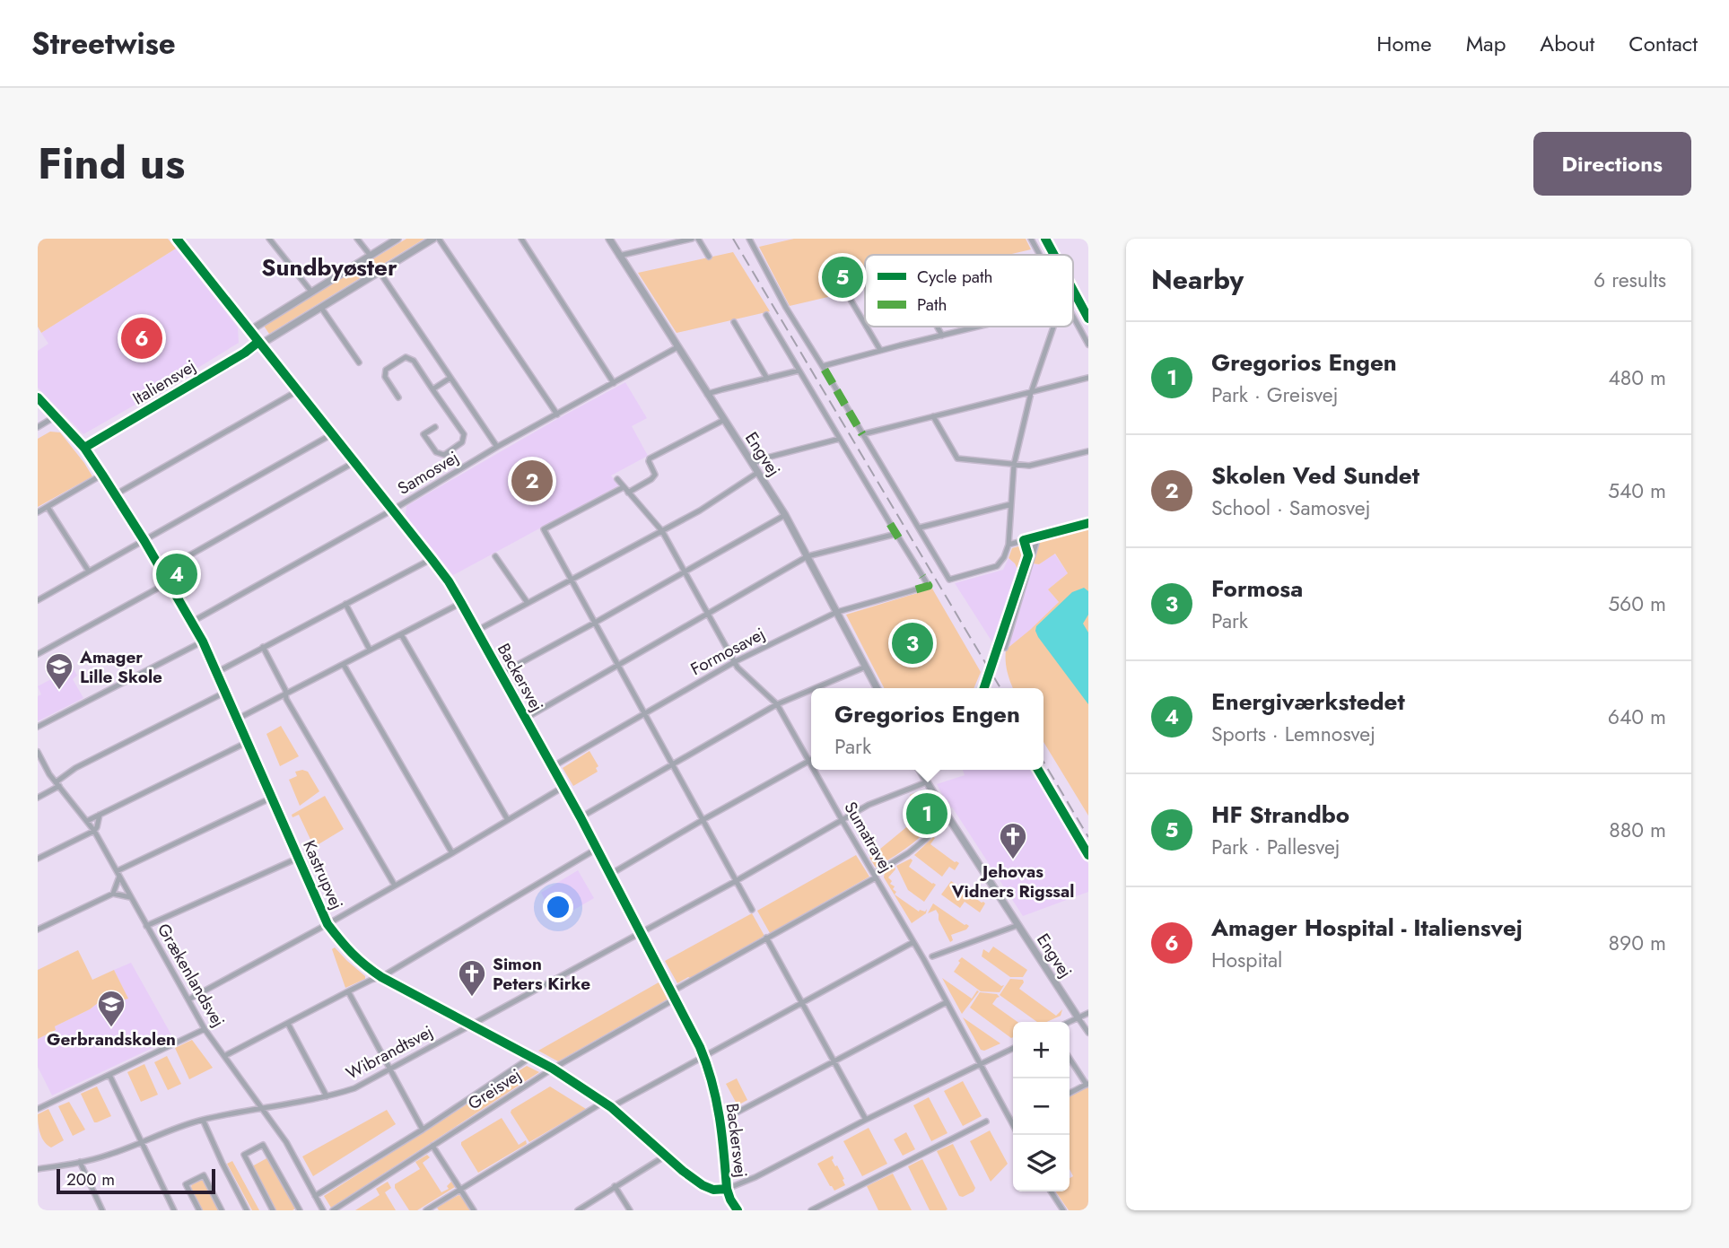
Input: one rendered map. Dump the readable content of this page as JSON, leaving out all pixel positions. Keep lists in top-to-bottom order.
{
  "streets": {
    "street": [
      "Italiensvej",
      "Engvej",
      "Samosvej",
      "Formosavej",
      "Backersvej",
      "Sumatravej",
      "Kastrupvej",
      "Grækenlandsvej",
      "Wibrandtsvej",
      "Greisvej"
    ]
  },
  "crossings": [
    ["Italiensvej", "Backersvej"],
    ["Italiensvej", "Kastrupvej"],
    ["Engvej", "Samosvej"],
    ["Engvej", "Formosavej"],
    ["Engvej", "Wibrandtsvej"],
    ["Engvej", "Greisvej"],
    ["Samosvej", "Backersvej"],
    ["Samosvej", "Kastrupvej"],
    ["Formosavej", "Backersvej"],
    ["Formosavej", "Sumatravej"],
    ["Backersvej", "Kastrupvej"],
    ["Backersvej", "Wibrandtsvej"],
    ["Backersvej", "Greisvej"],
    ["Sumatravej", "Wibrandtsvej"],
    ["Sumatravej", "Greisvej"],
    ["Kastrupvej", "Wibrandtsvej"],
    ["Kastrupvej", "Greisvej"],
    ["Grækenlandsvej", "Wibrandtsvej"],
    ["Grækenlandsvej", "Greisvej"]
  ],
  "districts": ["Sundbyøster"],
  "places": {
    "school or university": ["Amager Lille Skole", "Gerbrandskolen"],
    "church": ["Jehovas Vidners Rigssal", "Simon Peters Kirke"]
  },
  "legend": ["Cycle path", "Path"],
  "scale_bar": "200 m",
  "page": {
    "header": "Streetwise",
    "nav": [
      "Home",
      "Map",
      "About",
      "Contact"
    ],
    "title": "Find us",
    "buttons": "Directions",
    "heading": ["Nearby", "6 results"],
    "pins": [
      "5",
      "6",
      "2",
      "4",
      "3",
      "1"
    ],
    "list": [
      {
        "mark": "1",
        "name": "Gregorios Engen",
        "note": "Park · Greisvej",
        "value": "480 m"
      },
      {
        "mark": "2",
        "name": "Skolen Ved Sundet",
        "note": "School · Samosvej",
        "value": "540 m"
      },
      {
        "mark": "3",
        "name": "Formosa",
        "note": "Park",
        "value": "560 m"
      },
      {
        "mark": "4",
        "name": "Energiværkstedet",
        "note": "Sports · Lemnosvej",
        "value": "640 m"
      },
      {
        "mark": "5",
        "name": "HF Strandbo",
        "note": "Park · Pallesvej",
        "value": "880 m"
      },
      {
        "mark": "6",
        "name": "Amager Hospital - Italiensvej",
        "note": "Hospital",
        "value": "890 m"
      }
    ],
    "popup": ["Gregorios Engen", "Park"],
    "map_buttons": ["+", "−"],
    "scale": "200 m"
  }
}
